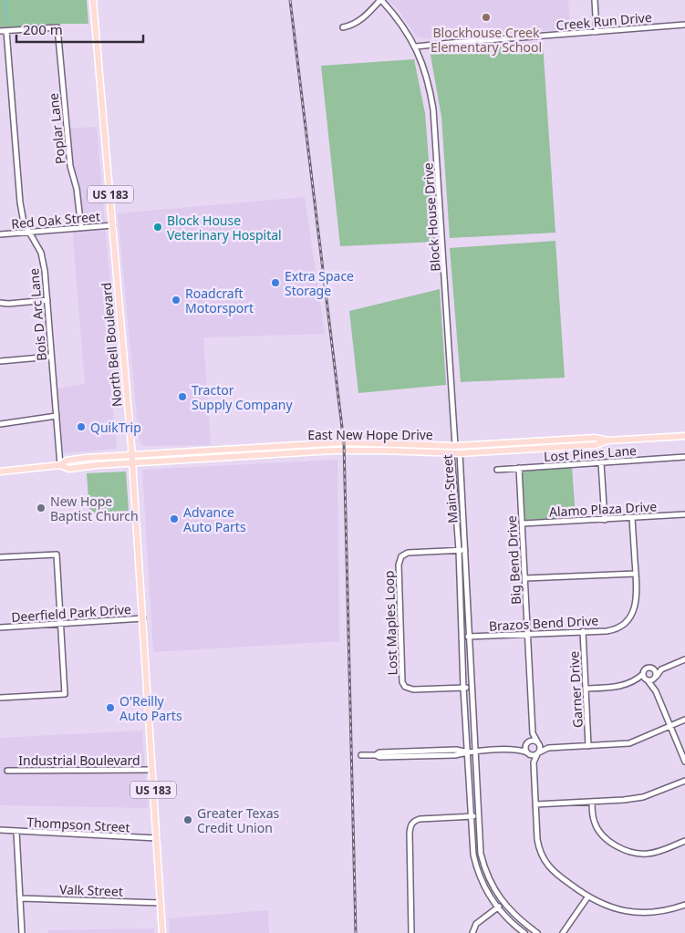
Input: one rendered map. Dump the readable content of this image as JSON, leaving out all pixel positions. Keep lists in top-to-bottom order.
{
  "streets": {
    "main road": ["US 183", "North Bell Boulevard", "East New Hope Drive"],
    "street": [
      "Creek Run Drive",
      "Poplar Lane",
      "Block House Drive",
      "Red Oak Street",
      "Bois D Arc Lane",
      "Lost Pines Lane",
      "Main Street",
      "Alamo Plaza Drive",
      "Big Bend Drive",
      "Deerfield Park Drive",
      "Lost Maples Loop",
      "Brazos Bend Drive",
      "Garner Drive",
      "Industrial Boulevard",
      "Thompson Street",
      "Valk Street"
    ]
  },
  "crossings": [
    ["Creek Run Drive", "Block House Drive"],
    ["Poplar Lane", "Red Oak Street"],
    ["Poplar Lane", "Bois D Arc Lane"],
    ["Block House Drive", "East New Hope Drive"],
    ["Block House Drive", "Main Street"],
    ["Red Oak Street", "Bois D Arc Lane"],
    ["Red Oak Street", "North Bell Boulevard"],
    ["Bois D Arc Lane", "East New Hope Drive"],
    ["North Bell Boulevard", "East New Hope Drive"],
    ["North Bell Boulevard", "Deerfield Park Drive"],
    ["North Bell Boulevard", "Industrial Boulevard"],
    ["North Bell Boulevard", "Thompson Street"],
    ["North Bell Boulevard", "Valk Street"],
    ["East New Hope Drive", "Main Street"],
    ["Lost Pines Lane", "Big Bend Drive"],
    ["Main Street", "Lost Maples Loop"],
    ["Main Street", "Brazos Bend Drive"],
    ["Alamo Plaza Drive", "Big Bend Drive"],
    ["Alamo Plaza Drive", "Brazos Bend Drive"],
    ["Big Bend Drive", "Brazos Bend Drive"],
    ["Brazos Bend Drive", "Garner Drive"]
  ],
  "places": [
    "Blockhouse Creek Elementary School",
    "Block House Veterinary Hospital",
    "Extra Space Storage",
    "Roadcraft Motorsport",
    "Tractor Supply Company",
    "QuikTrip",
    "New Hope Baptist Church",
    "Advance Auto Parts",
    "O'Reilly Auto Parts",
    "Greater Texas Credit Union"
  ],
  "scale_bar": "200 m"
}
